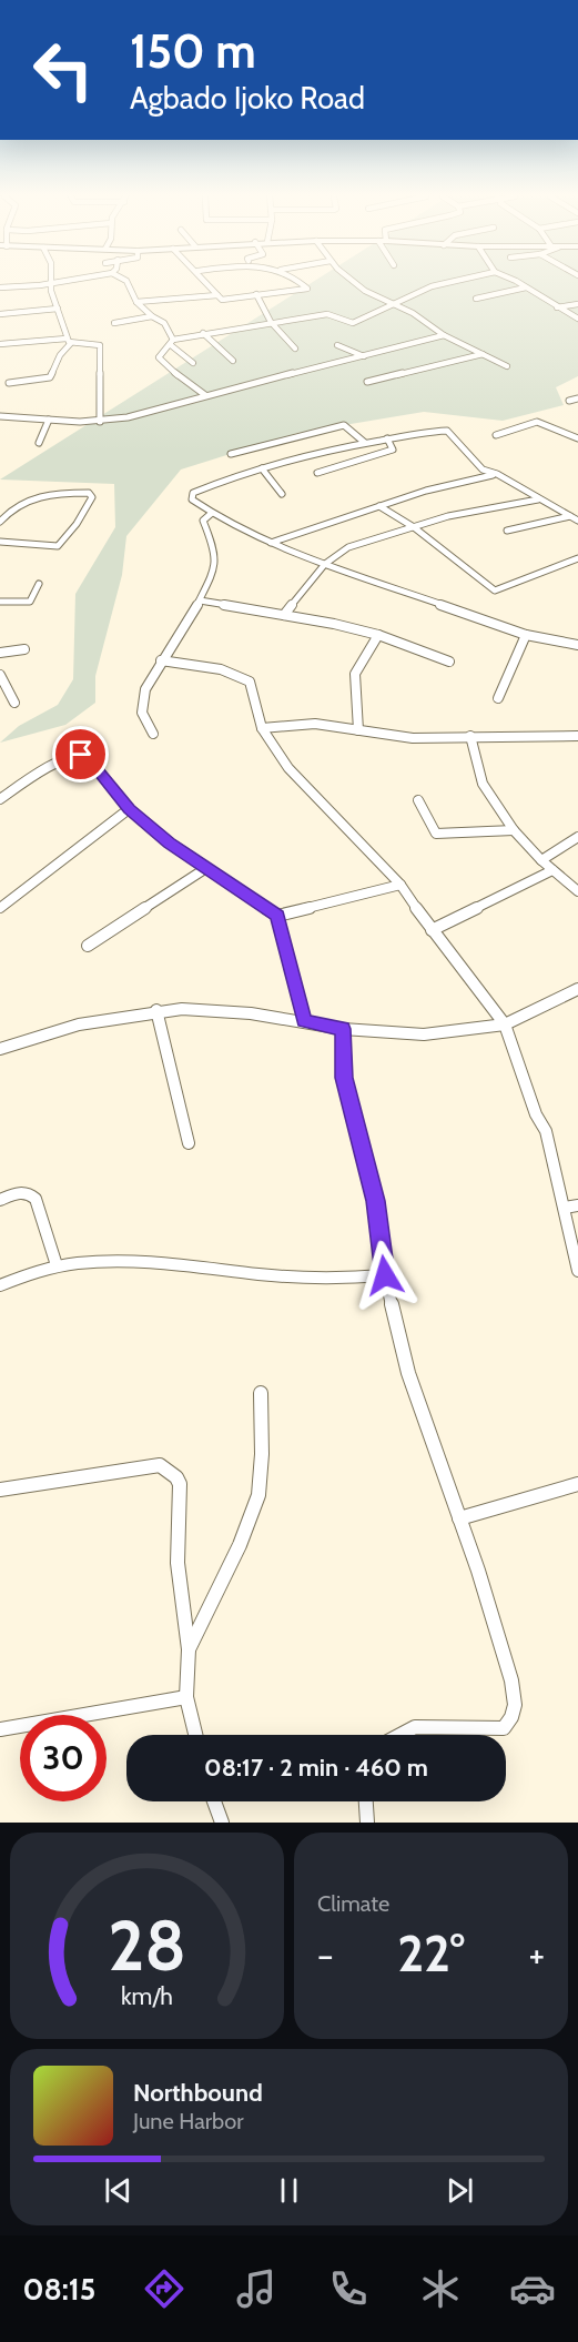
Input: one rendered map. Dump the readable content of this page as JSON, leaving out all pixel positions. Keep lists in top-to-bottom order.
{
  "page": {
    "turn": ["150 m", "Agbado Ijoko Road"],
    "limit": "30",
    "trip": "08:17 · 2 min · 460 m",
    "tile": "Climate",
    "heat": ["−", "22°", "+"],
    "song": ["Northbound", "June Harbor"],
    "tabs": "08:15",
    "gauge": ["28", "km/h"]
  }
}
